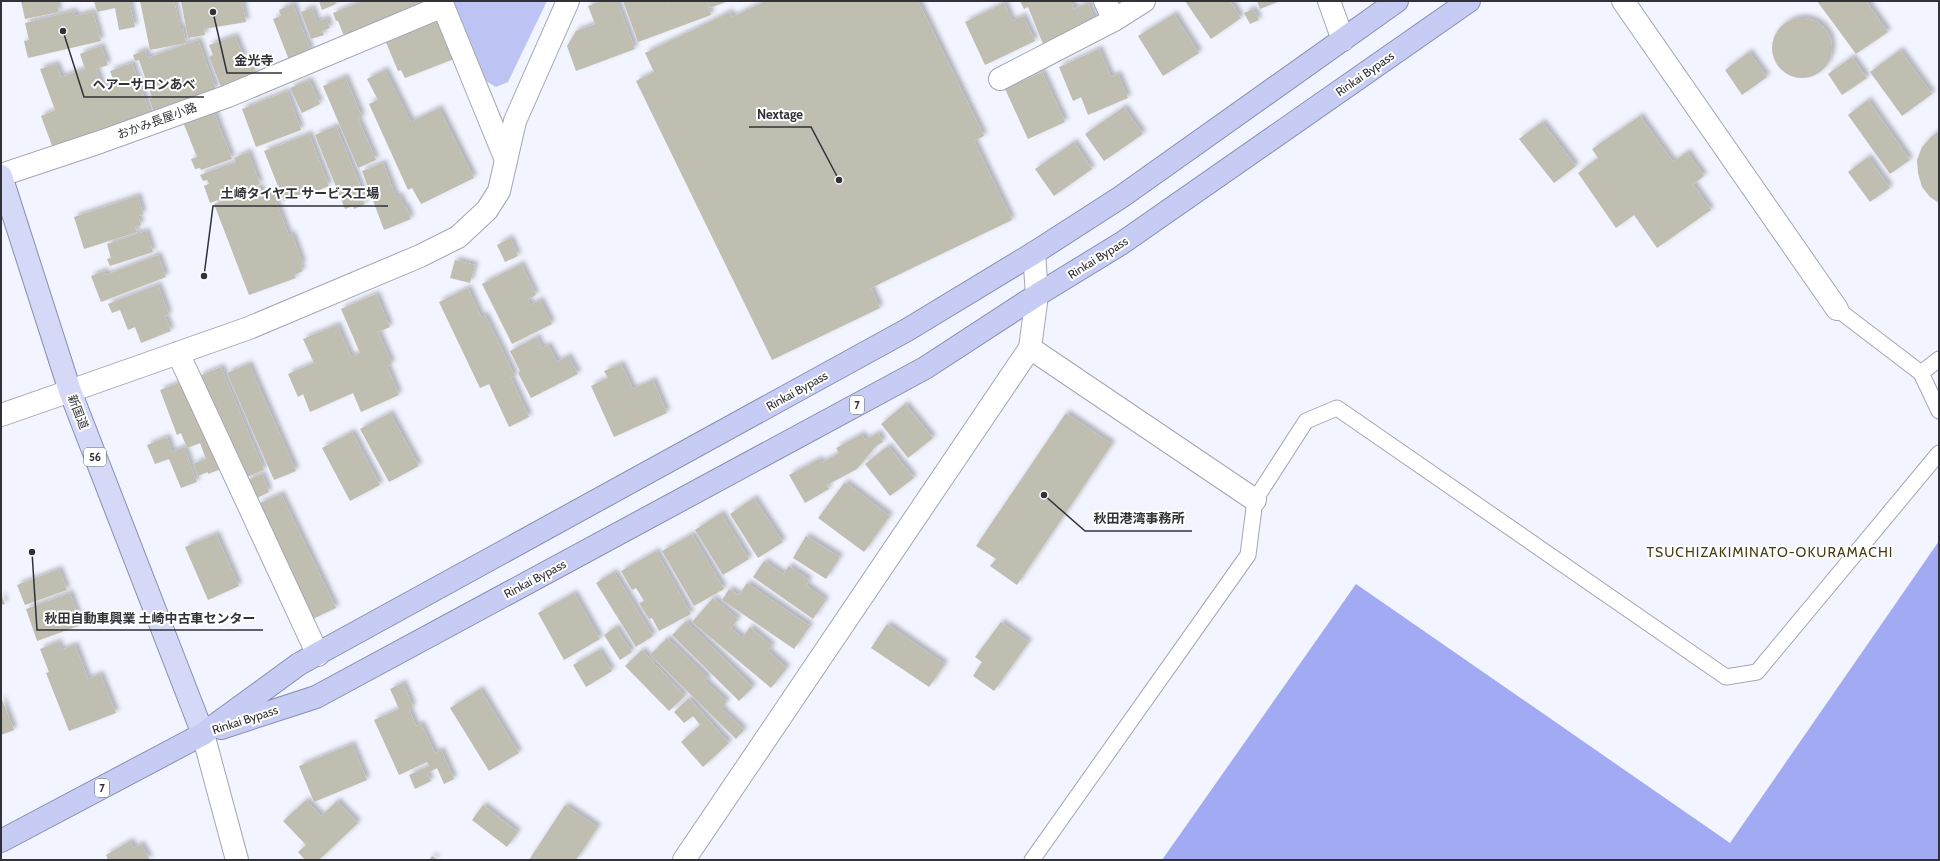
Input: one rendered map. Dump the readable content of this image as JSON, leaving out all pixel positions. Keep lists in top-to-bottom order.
{
  "streets": {
    "highway": ["Rinkai Bypass", "7"],
    "main road": ["新国道", "56"],
    "street": ["おかみ長屋小路"]
  },
  "crossings": [
    ["Rinkai Bypass", "7"],
    ["Rinkai Bypass", "新国道"],
    ["おかみ長屋小路", "新国道"],
    ["7", "新国道"]
  ],
  "districts": ["TSUCHIZAKIMINATO-OKURAMACHI"],
  "places": [
    "金光寺",
    "ヘアーサロンあべ",
    "Nextage",
    "土崎タイヤ工 サービス工場",
    "秋田港湾事務所",
    "秋田自動車興業 土崎中古車センター"
  ]
}
